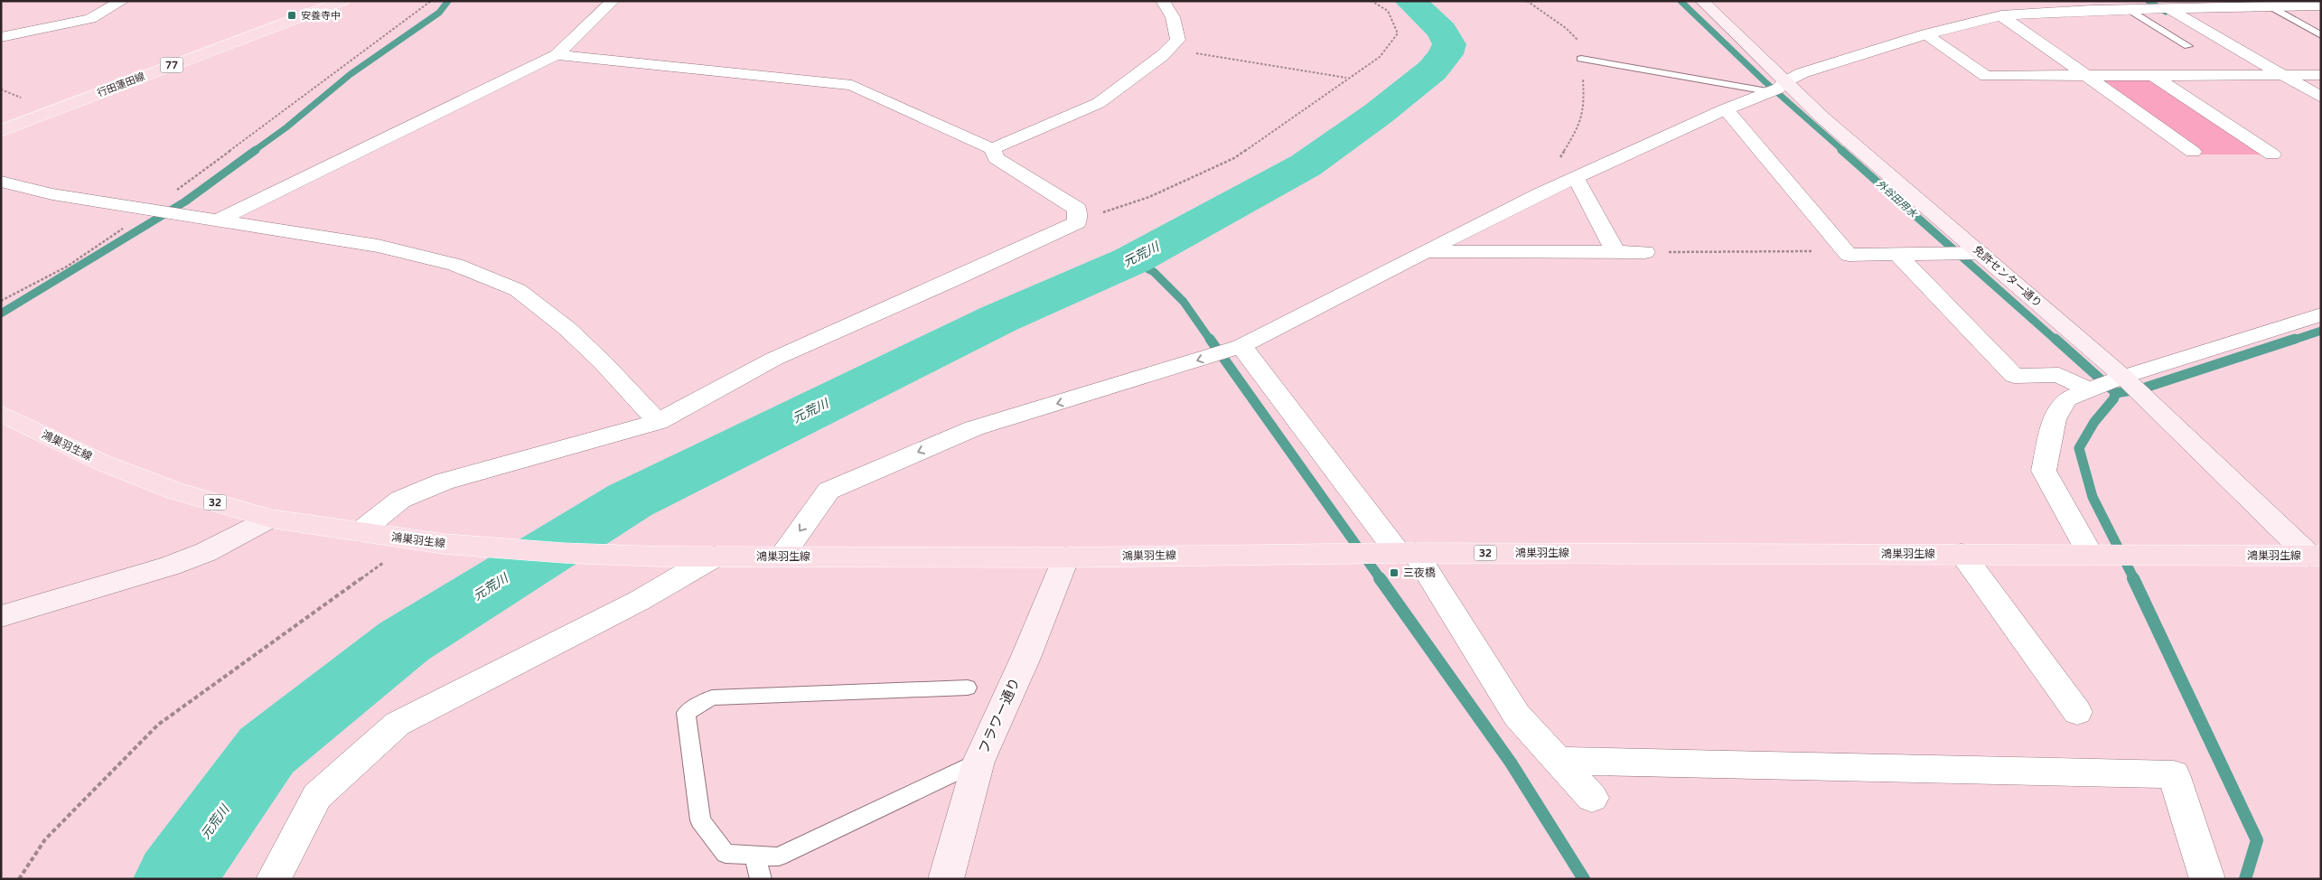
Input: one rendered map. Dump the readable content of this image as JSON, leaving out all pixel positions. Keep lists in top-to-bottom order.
{
  "streets": {
    "main road": [
      "77",
      "行田蓮田線",
      "鴻巣羽生線",
      "32"
    ],
    "street": ["免許センター通り", "フラワー通り"]
  },
  "crossings": [
    ["免許センター通り", "鴻巣羽生線"],
    ["鴻巣羽生線", "フラワー通り"]
  ],
  "water": ["外谷田用水", "元荒川"],
  "places": {
    "transit": ["安養寺中", "三夜橋"]
  }
}
